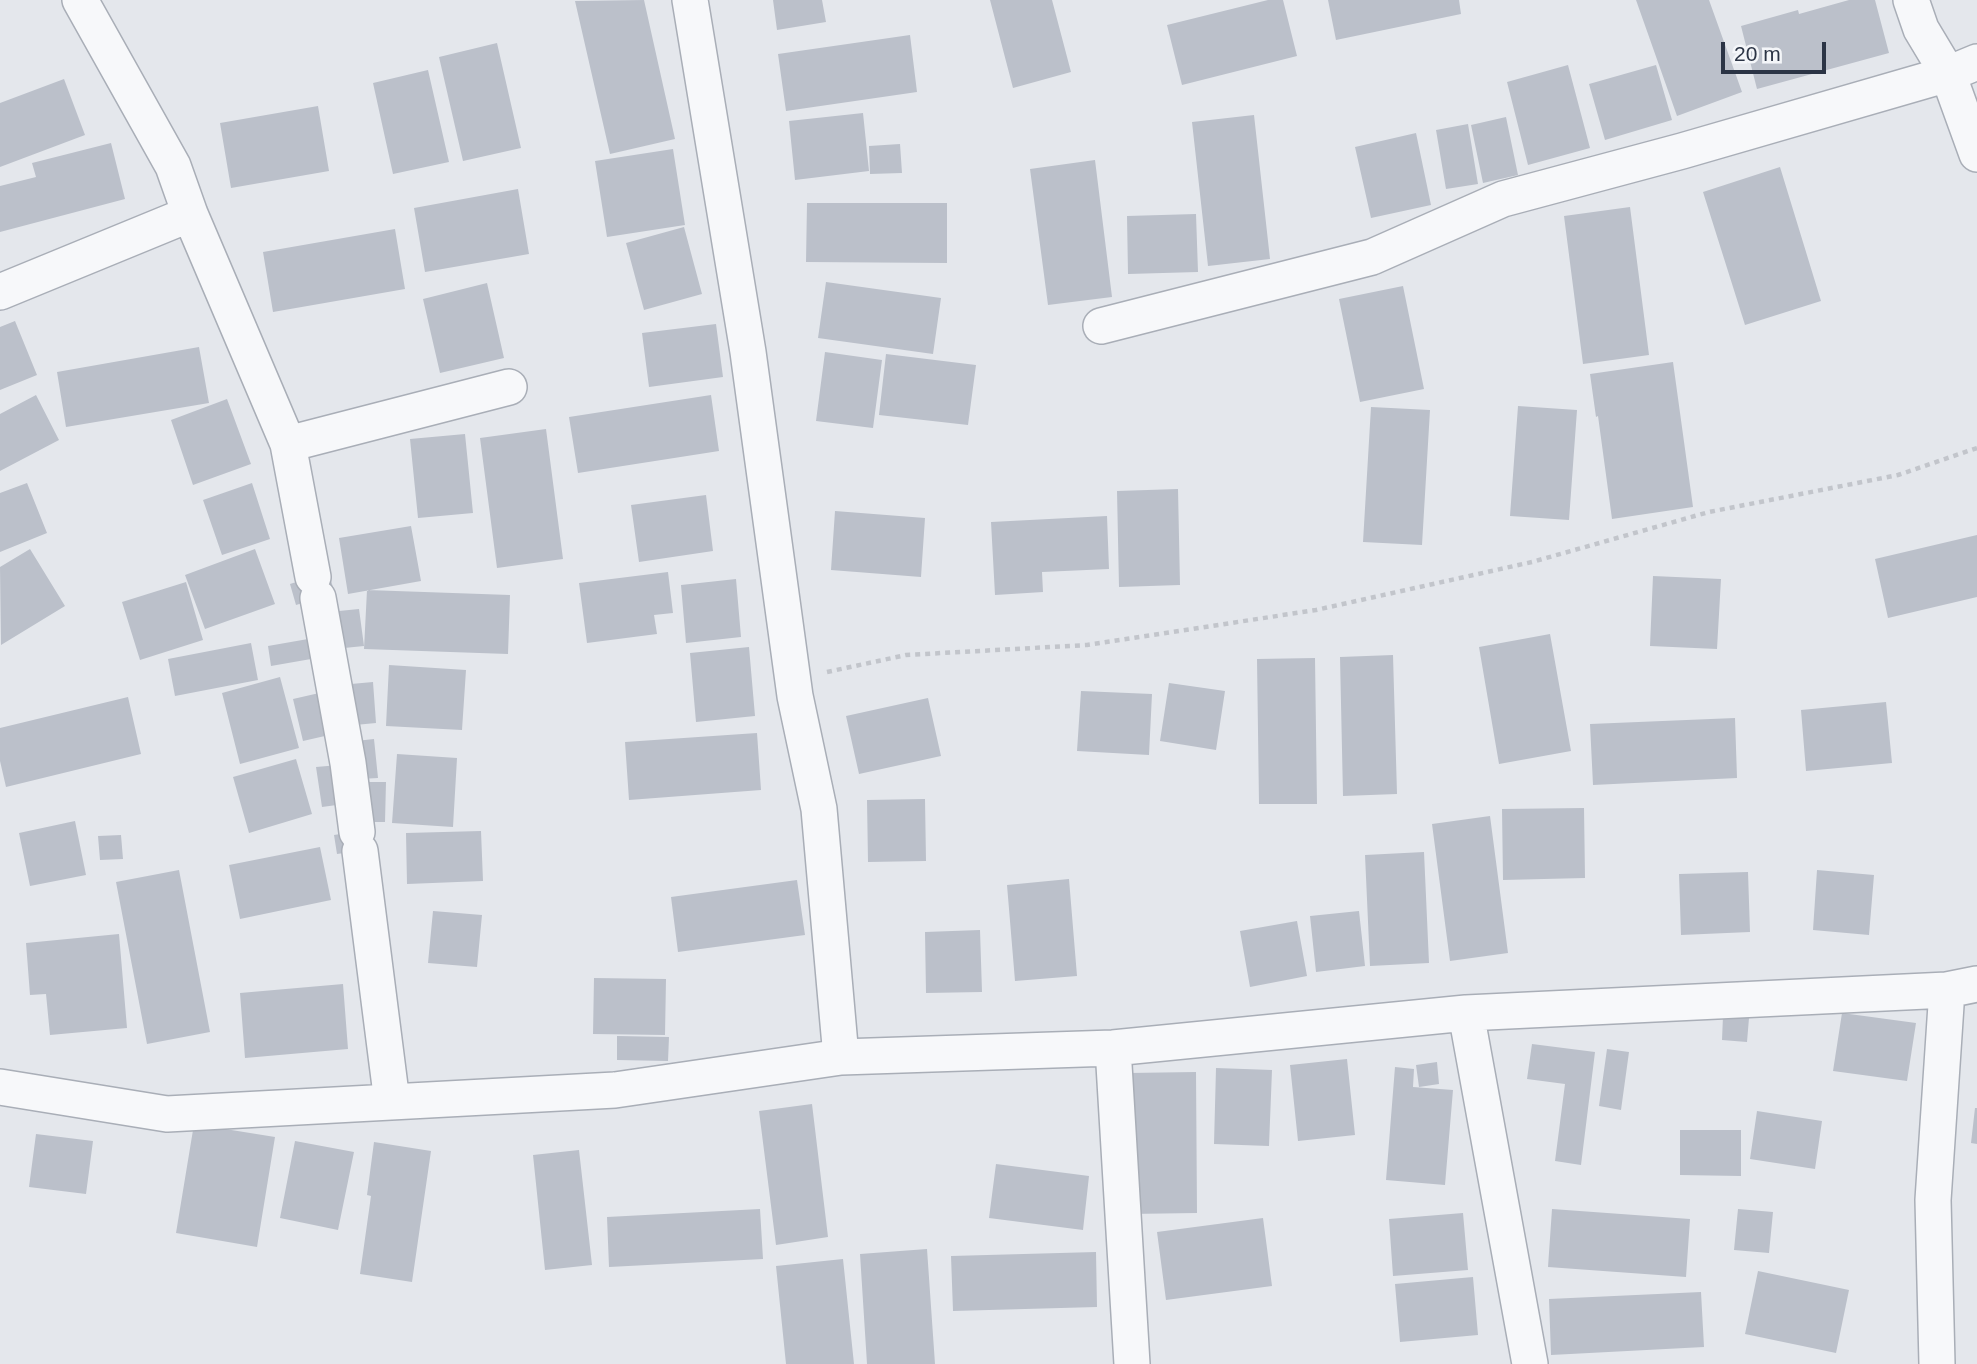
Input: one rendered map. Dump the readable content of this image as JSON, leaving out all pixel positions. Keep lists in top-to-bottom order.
{
  "scale_bar": "20 m"
}
